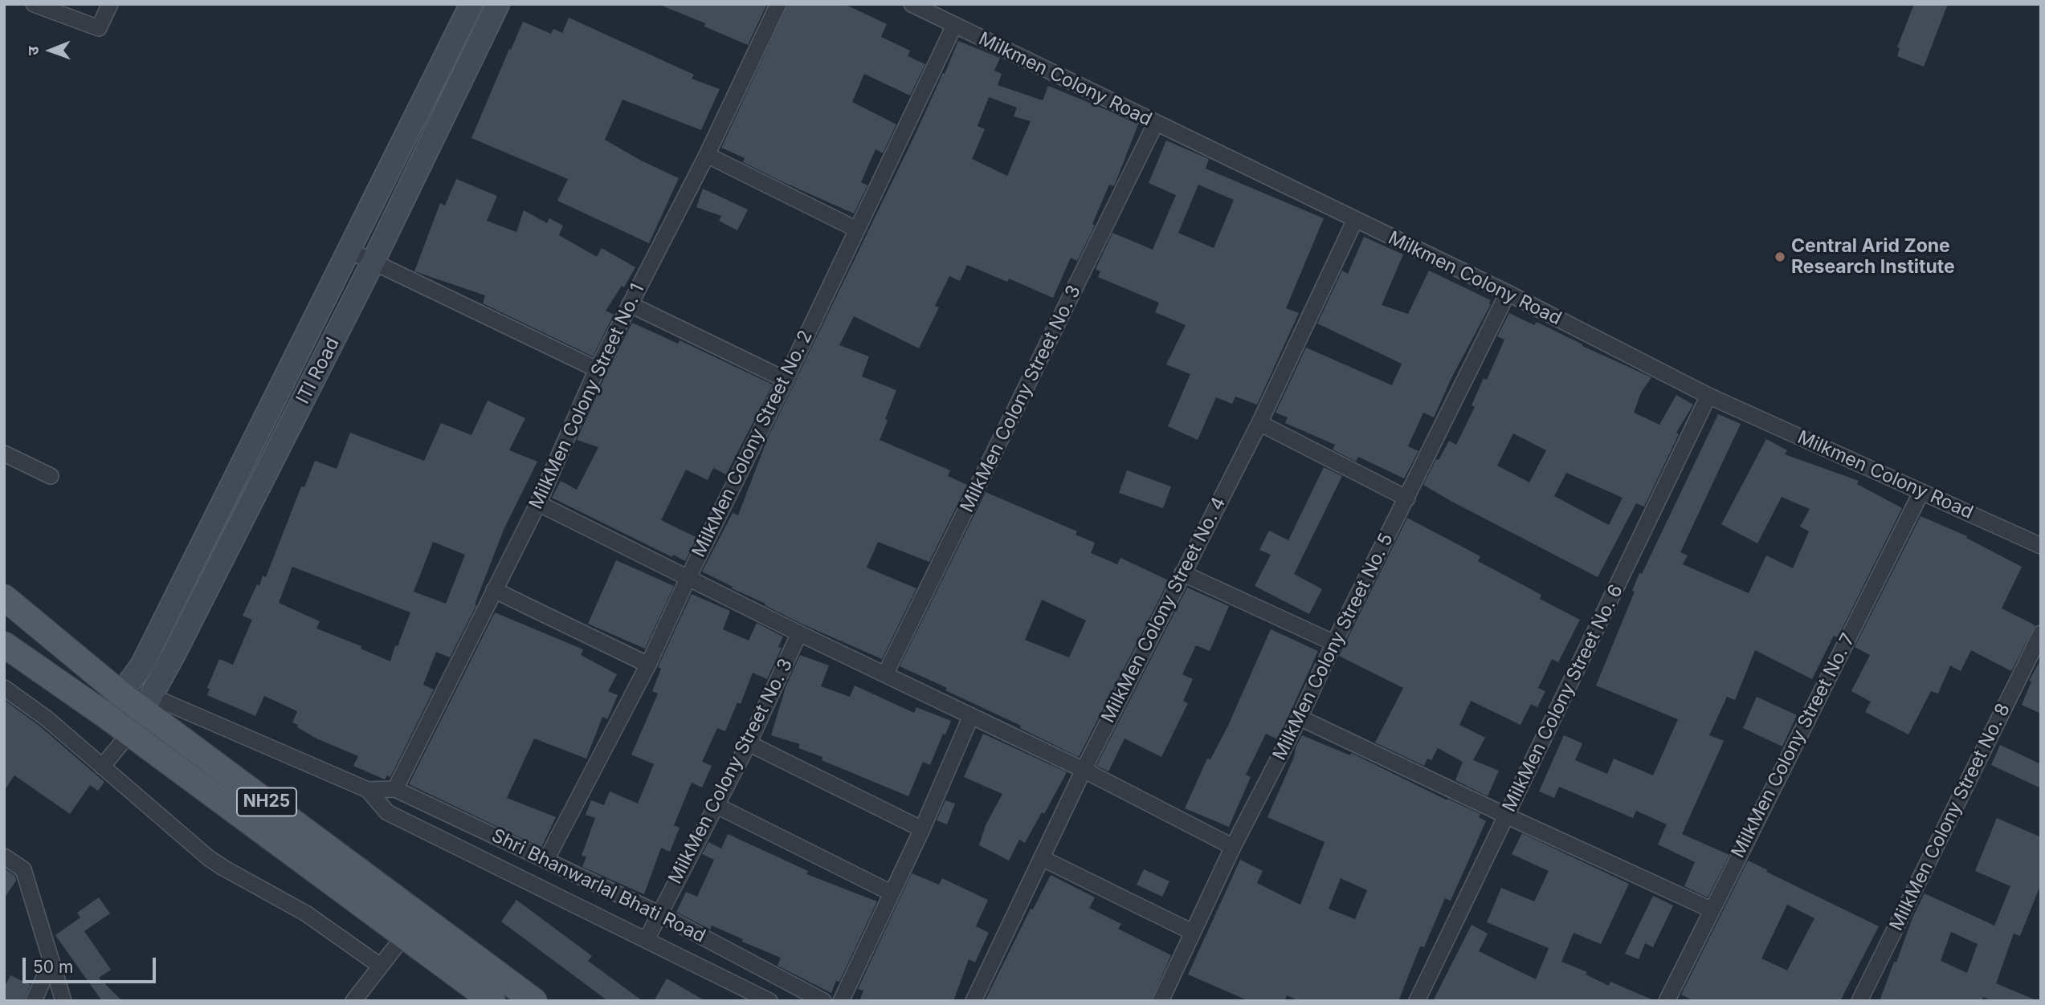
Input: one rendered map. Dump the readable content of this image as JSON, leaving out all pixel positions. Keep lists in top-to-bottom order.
{
  "streets": {
    "main road": ["NH25"],
    "street": [
      "Milkmen Colony Road",
      "ITI Road",
      "MilkMen Colony Street No. 1",
      "MilkMen Colony Street No. 3",
      "MilkMen Colony Street No. 2",
      "MilkMen Colony Street No. 4",
      "MilkMen Colony Street No. 5",
      "MilkMen Colony Street No. 6",
      "MilkMen Colony Street No. 7",
      "MilkMen Colony Street No. 8",
      "Shri Bhanwarlal Bhati Road"
    ]
  },
  "crossings": [
    ["Milkmen Colony Road", "MilkMen Colony Street No. 3"],
    ["Milkmen Colony Road", "MilkMen Colony Street No. 2"],
    ["Milkmen Colony Road", "MilkMen Colony Street No. 4"],
    ["Milkmen Colony Road", "MilkMen Colony Street No. 5"],
    ["Milkmen Colony Road", "MilkMen Colony Street No. 6"],
    ["Milkmen Colony Road", "MilkMen Colony Street No. 7"],
    ["ITI Road", "NH25"],
    ["ITI Road", "Shri Bhanwarlal Bhati Road"],
    ["MilkMen Colony Street No. 1", "Shri Bhanwarlal Bhati Road"],
    ["MilkMen Colony Street No. 3", "Shri Bhanwarlal Bhati Road"],
    ["MilkMen Colony Street No. 2", "Shri Bhanwarlal Bhati Road"],
    ["NH25", "Shri Bhanwarlal Bhati Road"]
  ],
  "places": ["Central Arid Zone Research Institute"],
  "scale_bar": "50 m",
  "north": "left"
}
